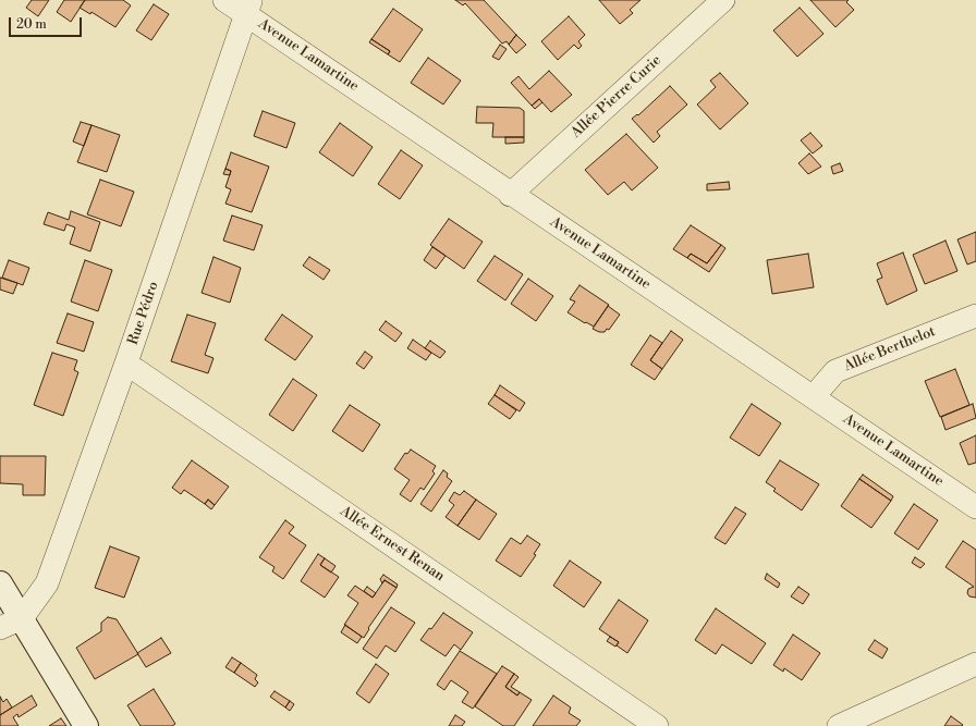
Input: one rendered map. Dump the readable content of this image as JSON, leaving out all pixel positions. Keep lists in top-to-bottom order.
{
  "streets": {
    "street": [
      "Avenue Lamartine",
      "Allée Pierre Curie",
      "Rue Pédro",
      "Allée Berthelot",
      "Allée Ernest Renan"
    ]
  },
  "crossings": [
    ["Avenue Lamartine", "Allée Pierre Curie"],
    ["Avenue Lamartine", "Rue Pédro"],
    ["Avenue Lamartine", "Allée Berthelot"],
    ["Rue Pédro", "Allée Ernest Renan"]
  ],
  "scale_bar": "20 m"
}
